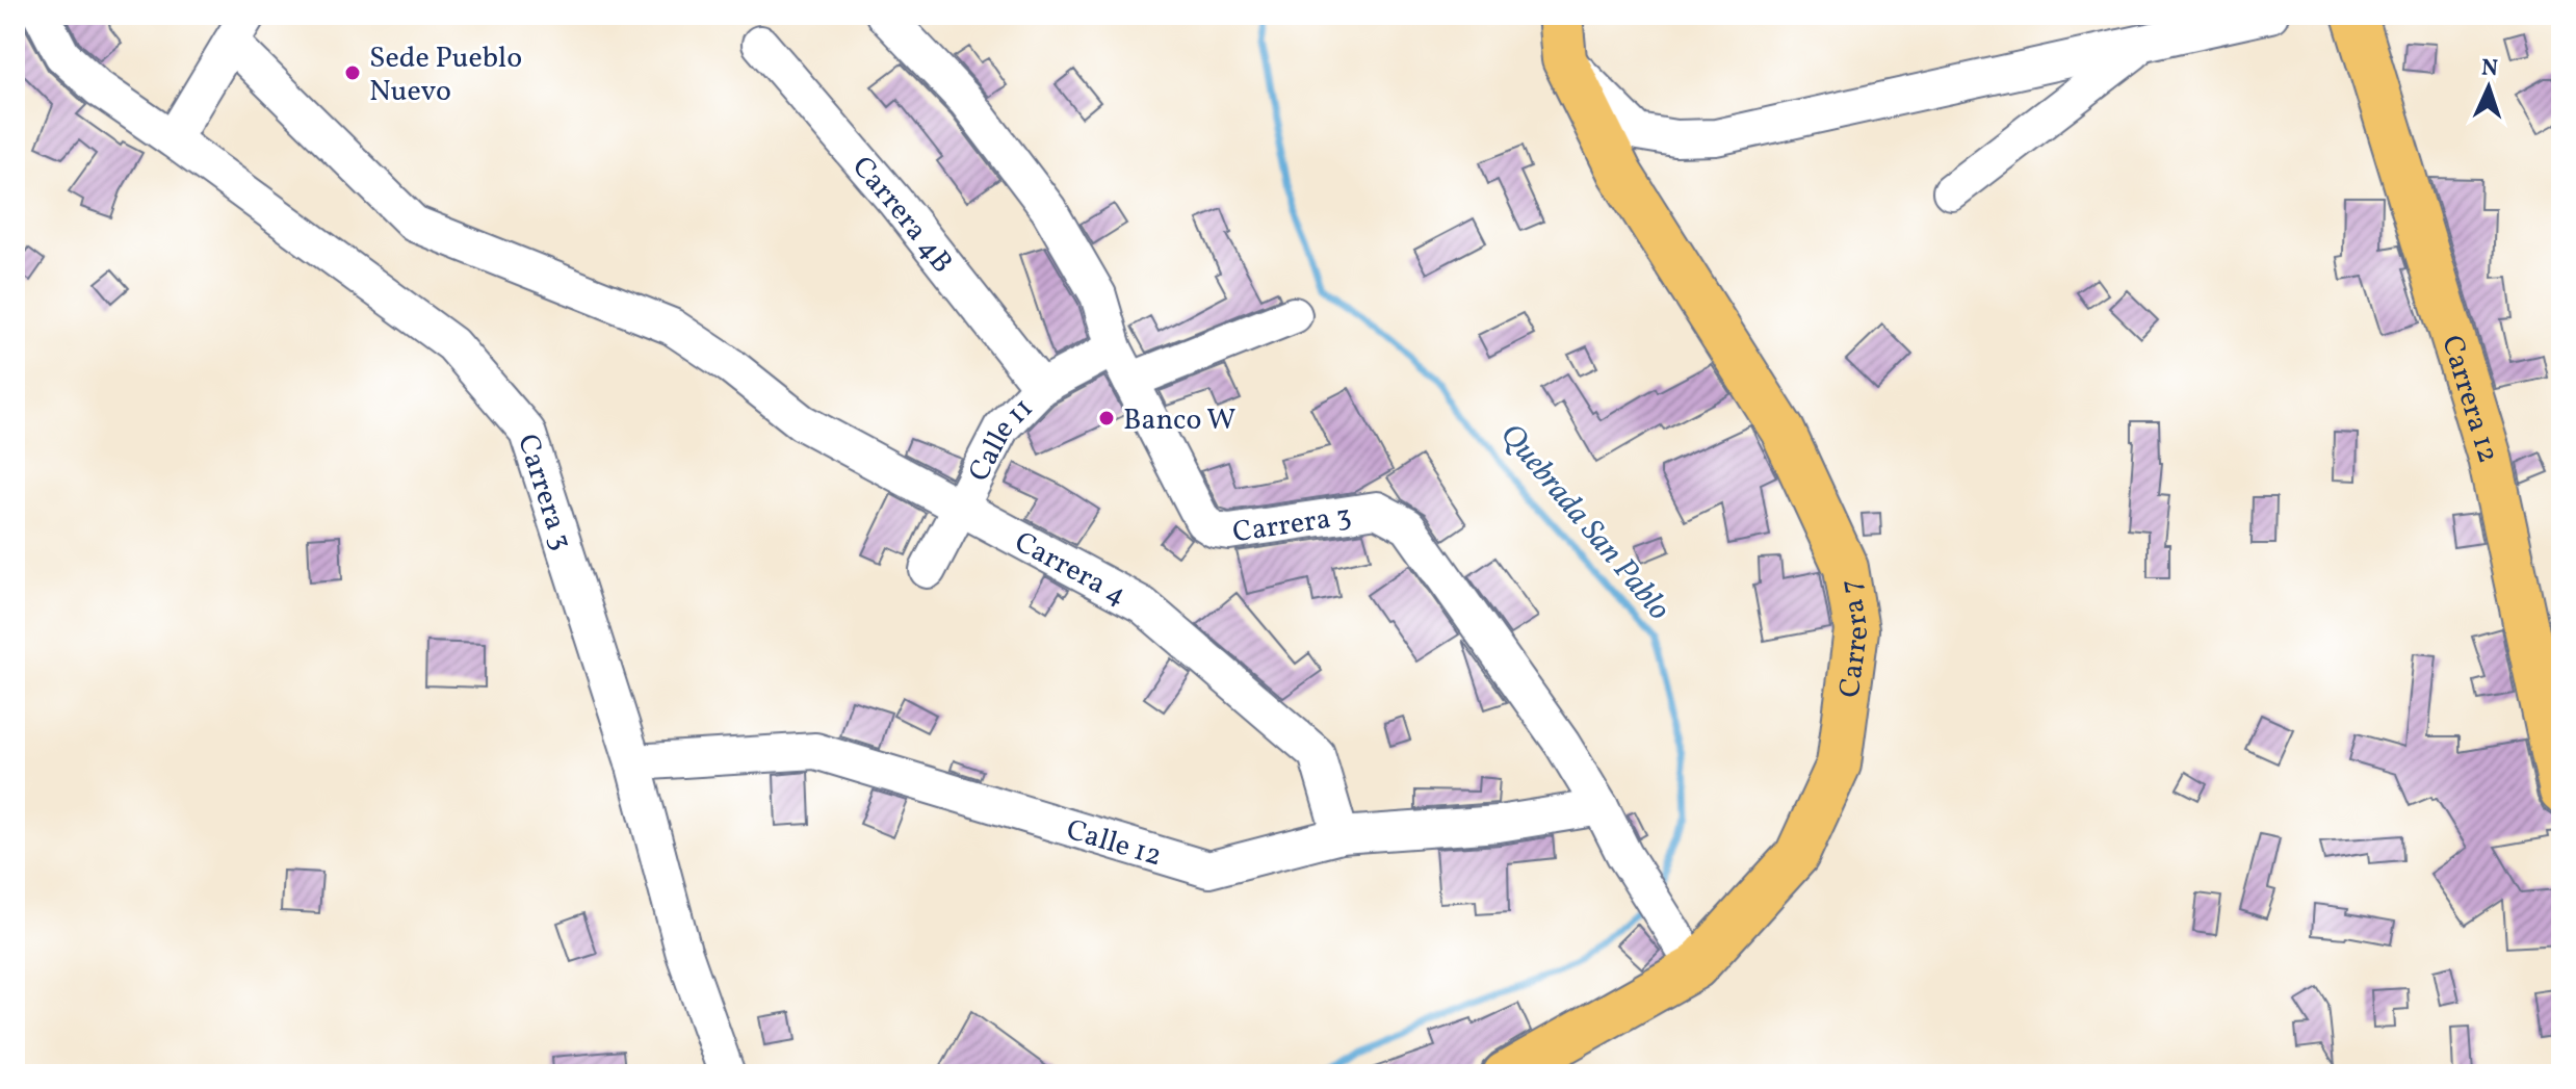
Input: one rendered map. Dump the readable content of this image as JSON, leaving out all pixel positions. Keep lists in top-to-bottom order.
{
  "streets": {
    "main road": ["Carrera 12", "Carrera 7"],
    "street": [
      "Carrera 4B",
      "Calle 11",
      "Carrera 3",
      "Carrera 4",
      "Calle 12"
    ]
  },
  "crossings": [
    ["Carrera 4B", "Calle 11"],
    ["Calle 11", "Carrera 3"],
    ["Calle 11", "Carrera 4"],
    ["Carrera 3", "Carrera 7"],
    ["Carrera 3", "Calle 12"],
    ["Carrera 4", "Calle 12"]
  ],
  "water": ["Quebrada San Pablo"],
  "places": ["Sede Pueblo Nuevo", "Banco W"],
  "north": "top"
}
